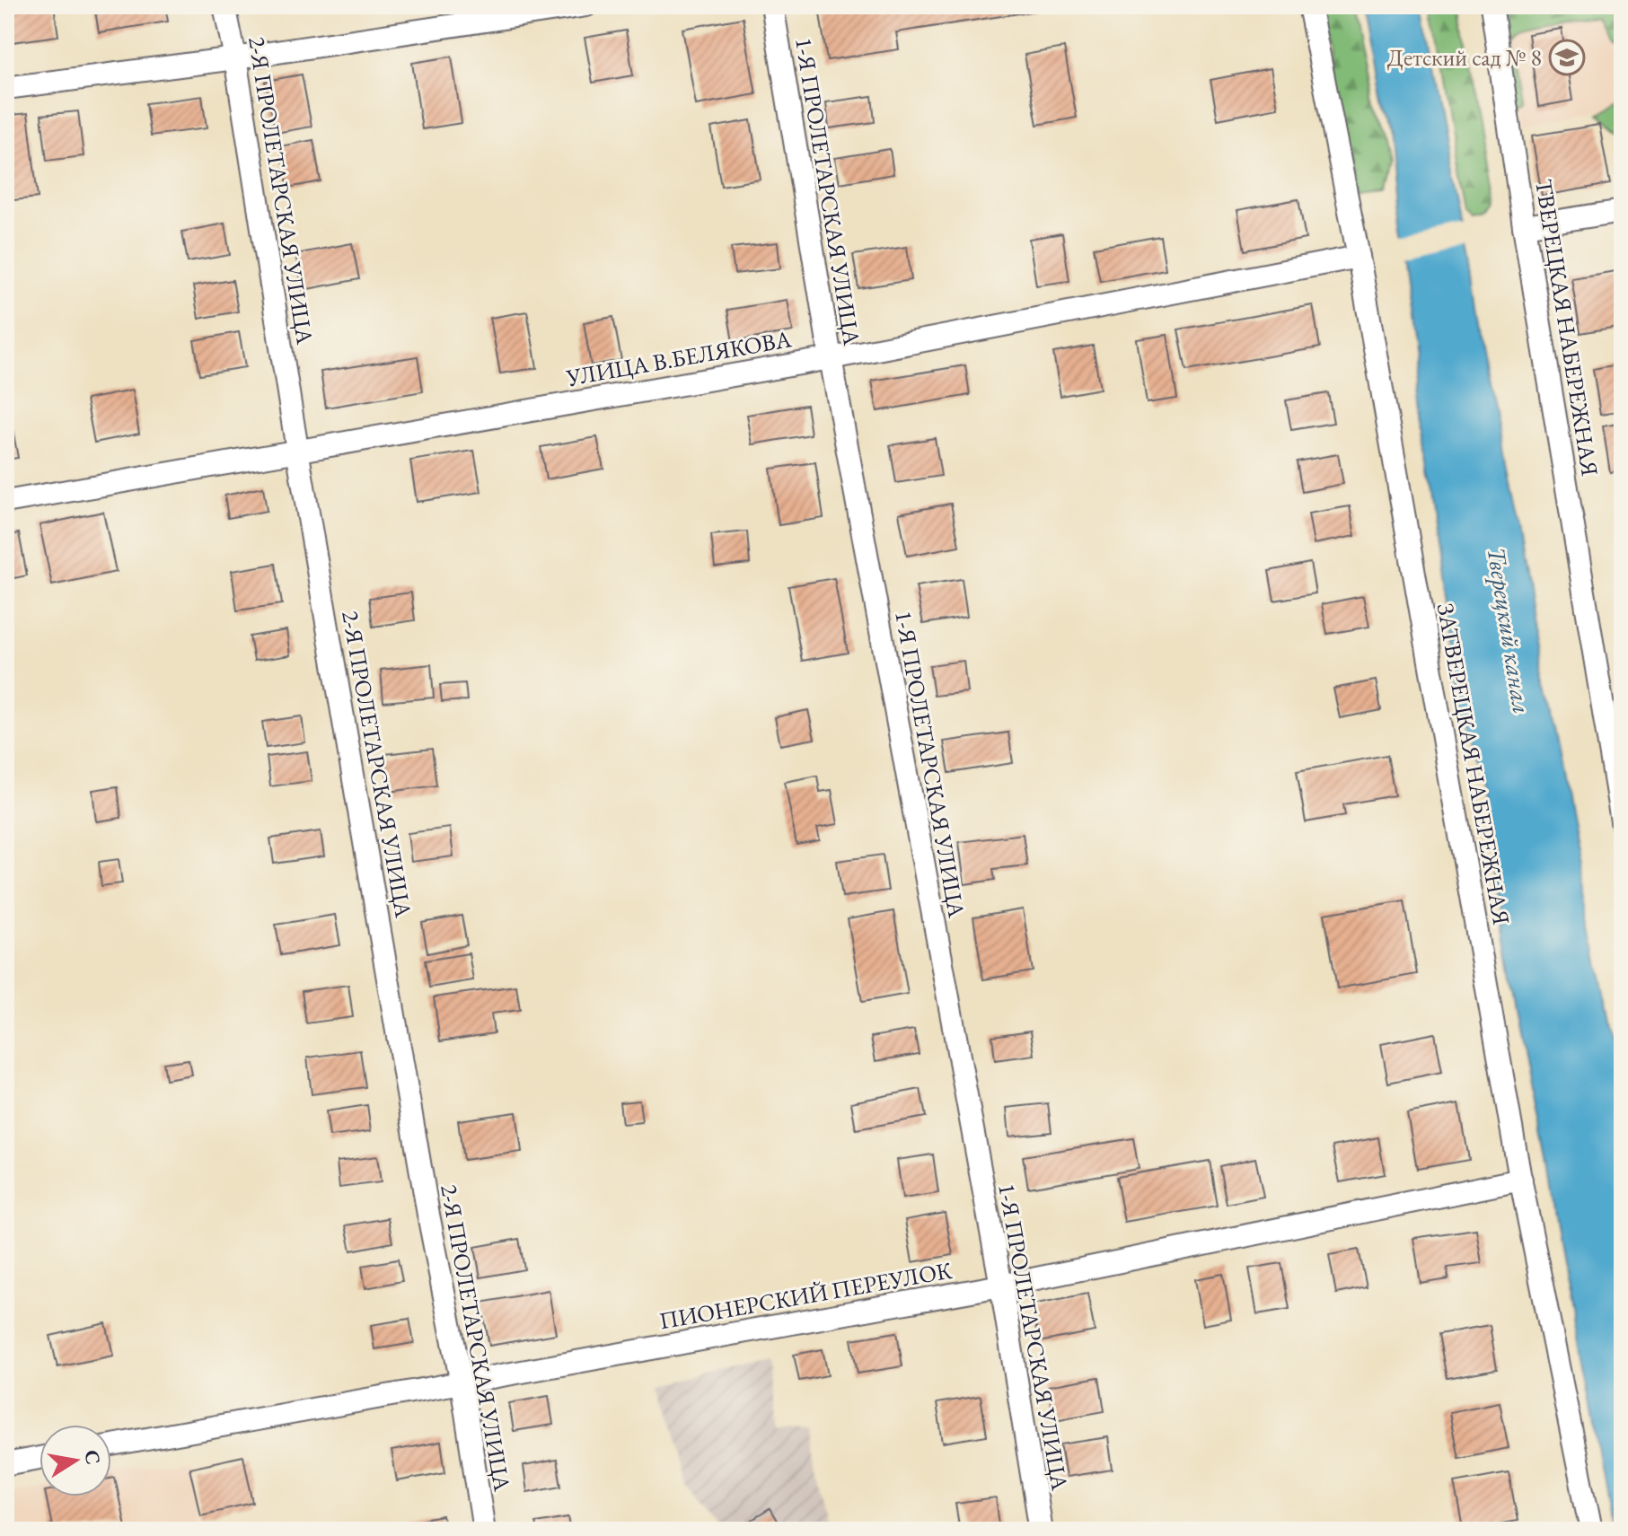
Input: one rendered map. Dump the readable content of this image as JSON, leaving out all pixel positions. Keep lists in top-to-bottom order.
{
  "streets": {
    "street": [
      "2-Я ПРОЛЕТАРСКАЯ УЛИЦА",
      "1-Я ПРОЛЕТАРСКАЯ УЛИЦА",
      "ТВЕРЕЦКАЯ НАБЕРЕЖНАЯ",
      "УЛИЦА В.БЕЛЯКОВА",
      "ЗАТВЕРЕЦКАЯ НАБЕРЕЖНАЯ",
      "ПИОНЕРСКИЙ ПЕРЕУЛОК"
    ]
  },
  "crossings": [
    ["2-Я ПРОЛЕТАРСКАЯ УЛИЦА", "УЛИЦА В.БЕЛЯКОВА"],
    ["2-Я ПРОЛЕТАРСКАЯ УЛИЦА", "ПИОНЕРСКИЙ ПЕРЕУЛОК"],
    ["1-Я ПРОЛЕТАРСКАЯ УЛИЦА", "УЛИЦА В.БЕЛЯКОВА"],
    ["1-Я ПРОЛЕТАРСКАЯ УЛИЦА", "ПИОНЕРСКИЙ ПЕРЕУЛОК"],
    ["УЛИЦА В.БЕЛЯКОВА", "ЗАТВЕРЕЦКАЯ НАБЕРЕЖНАЯ"],
    ["ЗАТВЕРЕЦКАЯ НАБЕРЕЖНАЯ", "ПИОНЕРСКИЙ ПЕРЕУЛОК"]
  ],
  "water": ["Тверецкий канал"],
  "places": {
    "school or university": ["Детский сад № 8"]
  },
  "north": "right"
}
